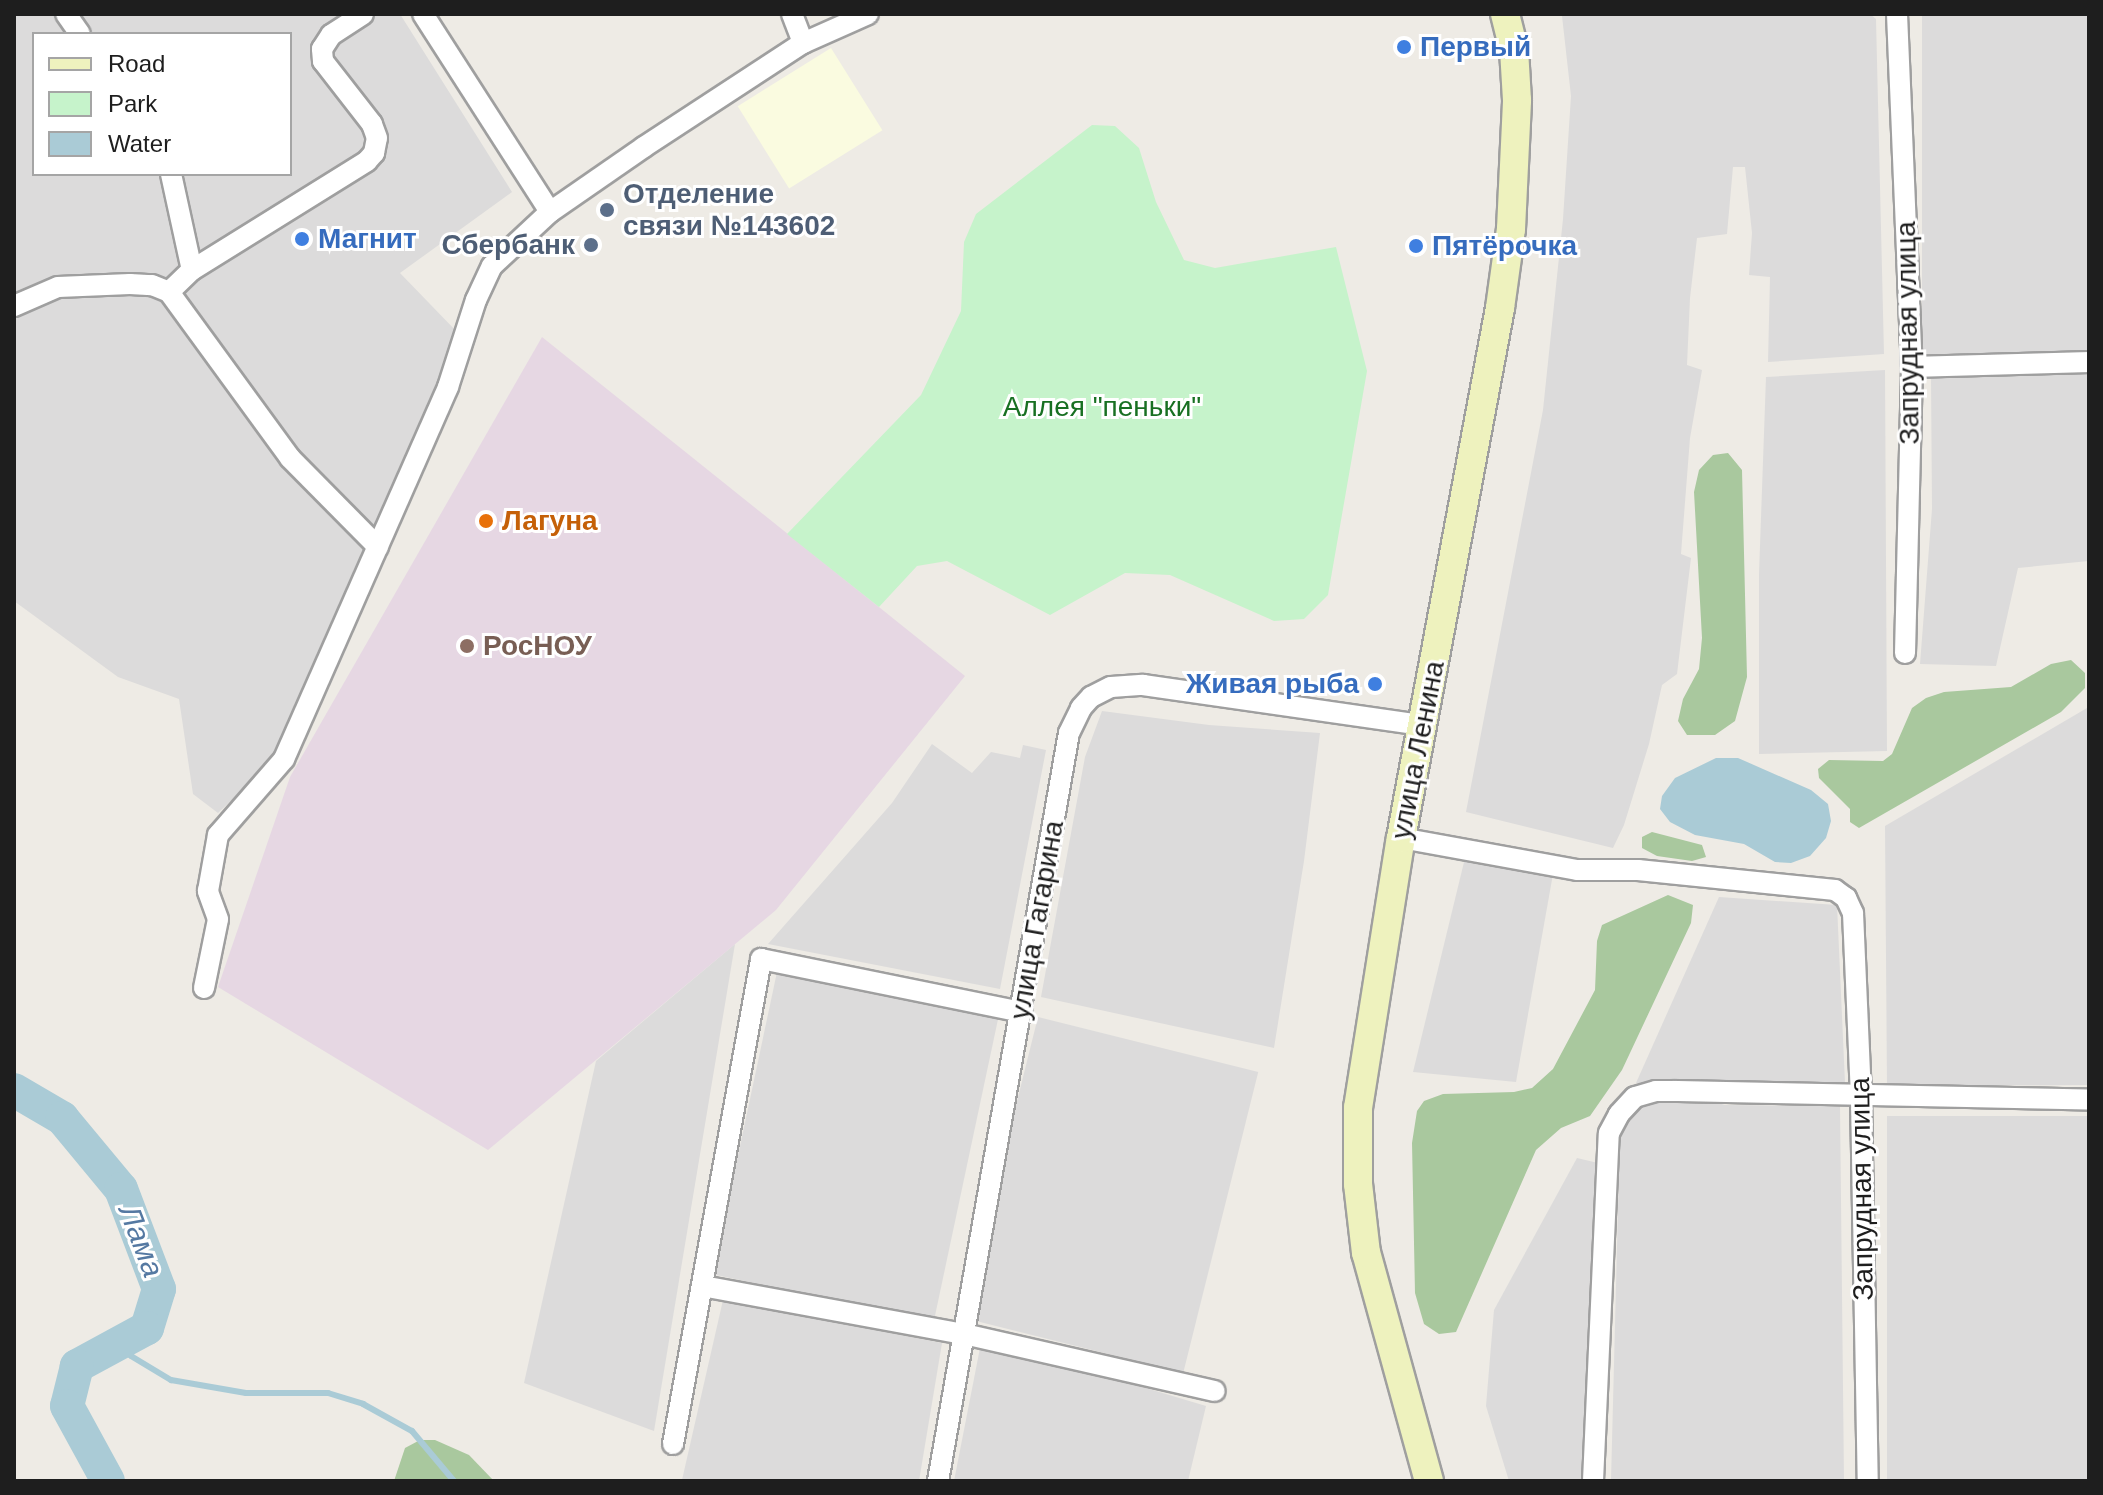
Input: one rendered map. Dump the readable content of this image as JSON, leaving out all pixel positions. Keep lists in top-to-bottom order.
{
  "streets": {
    "main road": ["улица Ленина"],
    "street": ["Запрудная улица", "улица Гагарина"]
  },
  "crossings": [
    ["Запрудная улица", "улица Ленина"],
    ["улица Ленина", "улица Гагарина"]
  ],
  "water": ["Лама"],
  "parks": ["Аллея \"пеньки\""],
  "places": [
    "Первый",
    "Отделение связи №143602",
    "Магнит",
    "Сбербанк",
    "Пятёрочка",
    "Лагуна",
    "РосНОУ",
    "Живая рыба"
  ],
  "legend": ["Road", "Park", "Water"]
}
